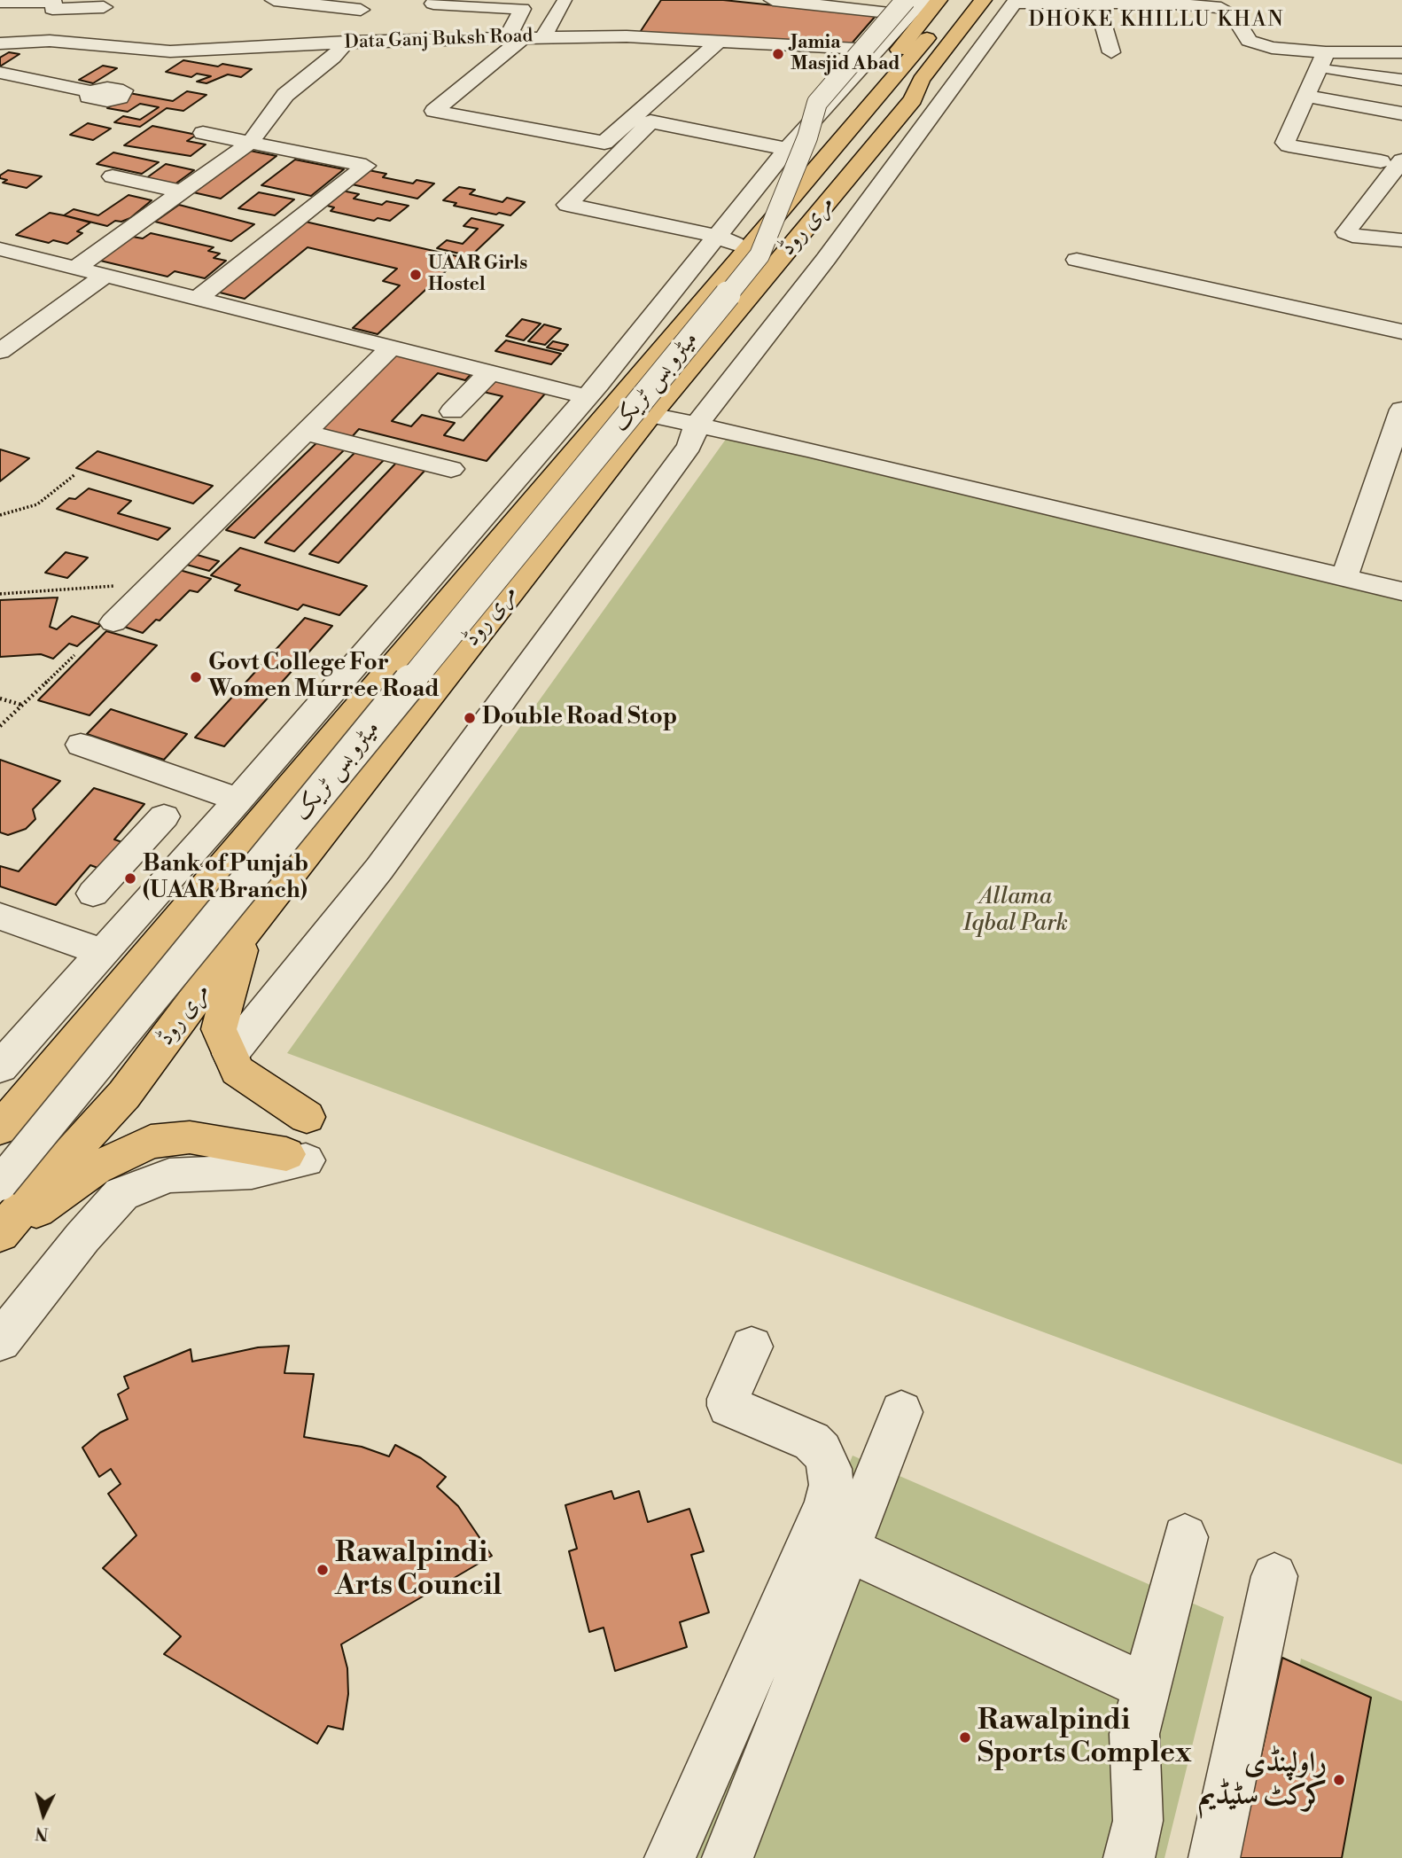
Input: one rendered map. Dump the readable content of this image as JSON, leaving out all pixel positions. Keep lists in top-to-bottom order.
{
  "streets": {
    "main road": ["مری روڈ"],
    "street": ["Data Ganj Buksh Road", "میٹرو بس ٹریک"]
  },
  "districts": ["DHOKE KHILLU KHAN"],
  "parks": ["Allama Iqbal Park"],
  "places": [
    "Jamia Masjid Abad",
    "UAAR Girls Hostel",
    "Govt College For Women Murree Road",
    "Double Road Stop",
    "Bank of Punjab (UAAR Branch)",
    "Rawalpindi Arts Council",
    "Rawalpindi Sports Complex",
    "راولپنڈی کرکٹ سٹیڈیم"
  ],
  "north": "bottom"
}
